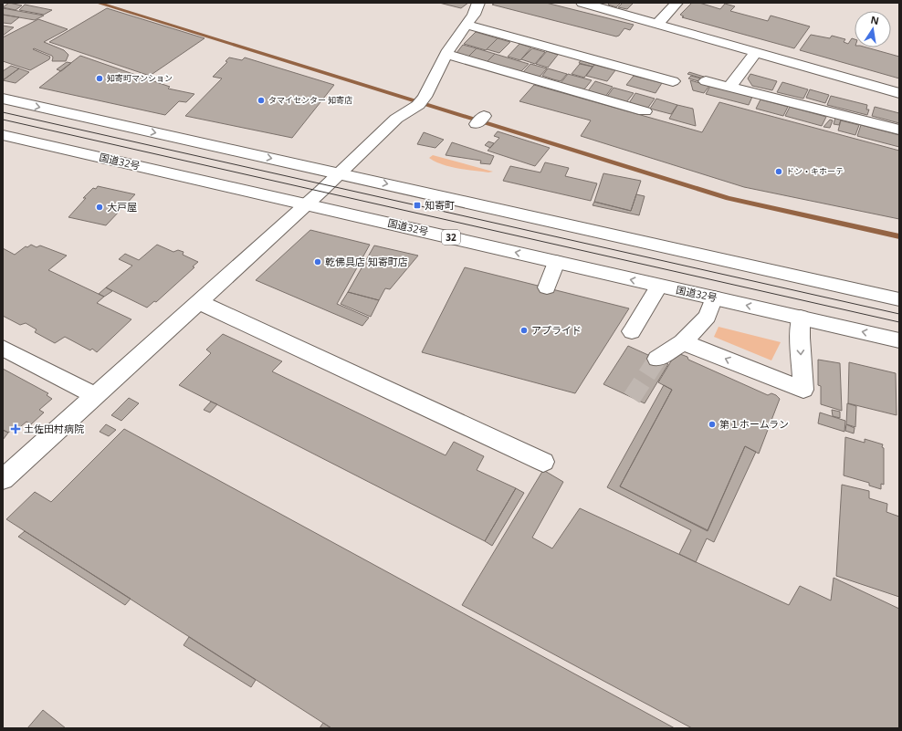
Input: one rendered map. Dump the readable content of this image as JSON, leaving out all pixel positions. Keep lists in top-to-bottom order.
{
  "streets": {
    "main road": ["国道32号", "32"]
  },
  "places": {
    "other": [
      "知寄町マンション",
      "タマイセンター 知寄店",
      "ドン・キホーテ",
      "大戸屋",
      "乾佛具店 知寄町店",
      "アプライド",
      "第１ホームラン"
    ],
    "transit": ["知寄町"],
    "health": ["土佐田村病院"]
  },
  "north": "top"
}
